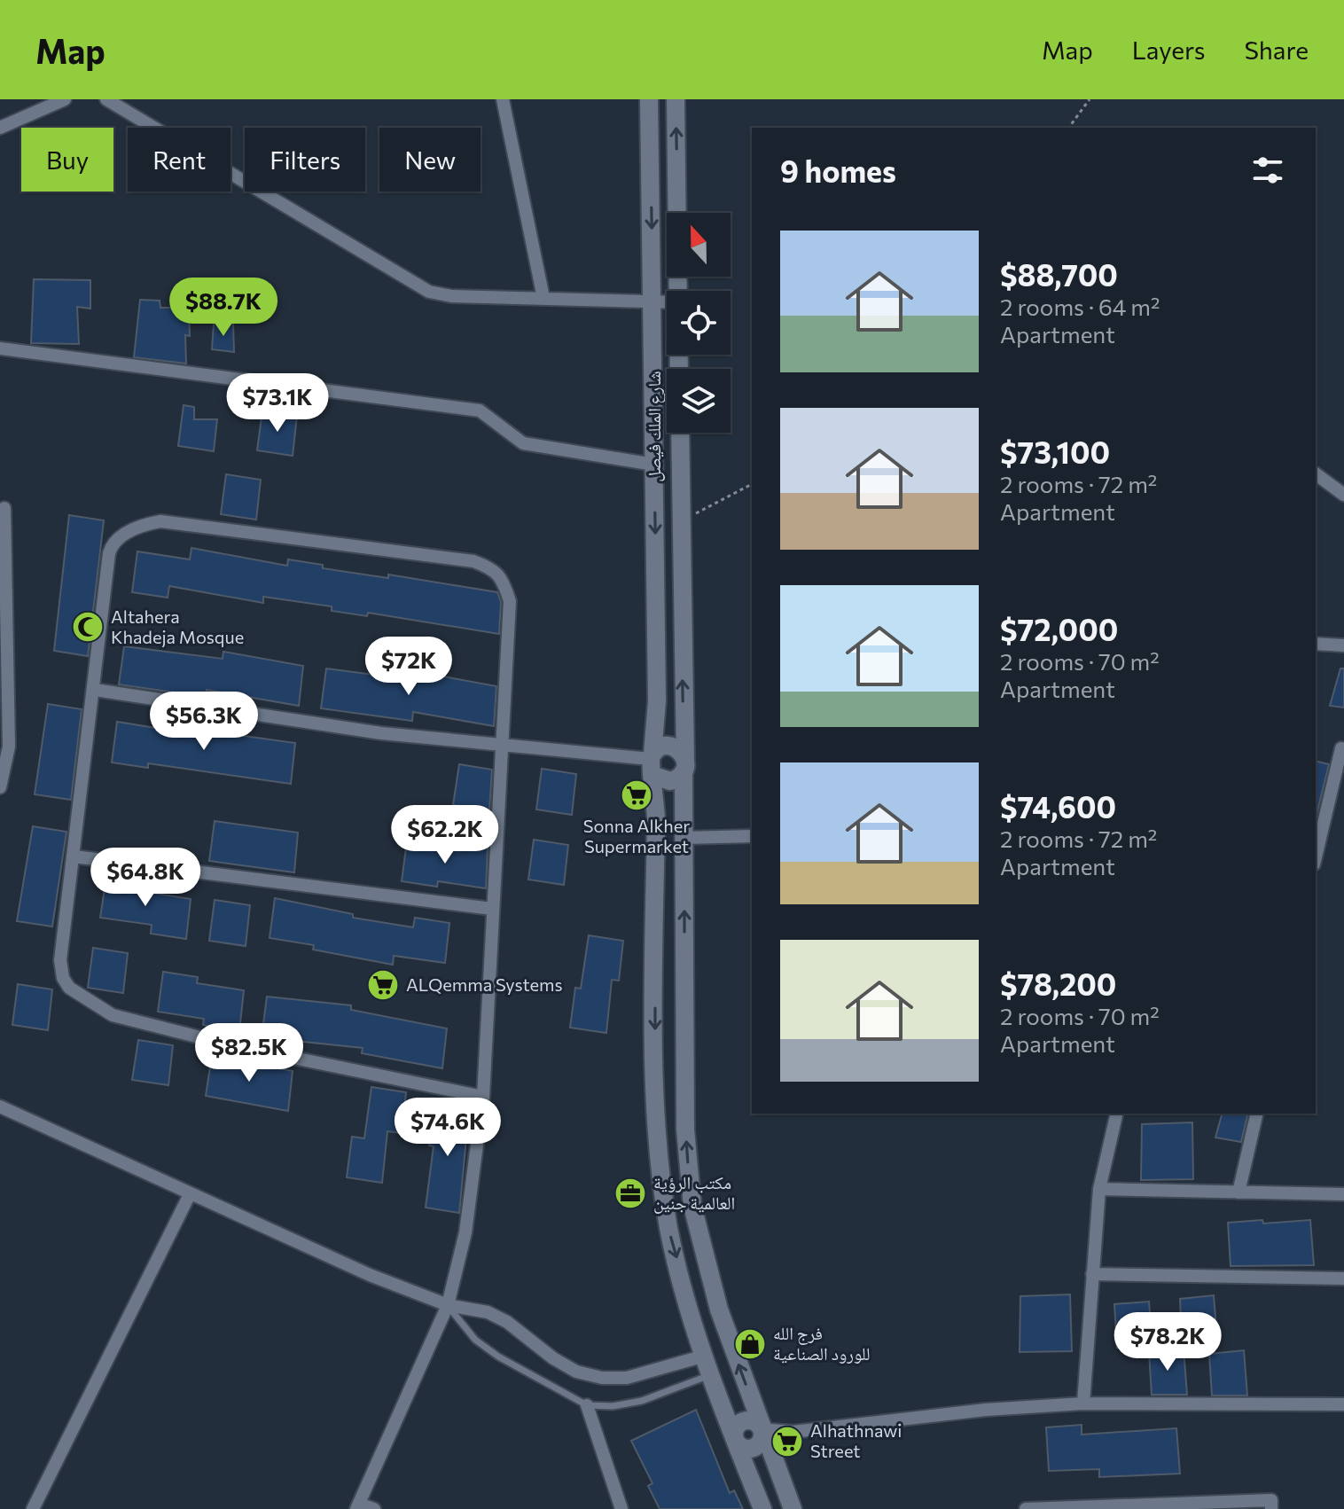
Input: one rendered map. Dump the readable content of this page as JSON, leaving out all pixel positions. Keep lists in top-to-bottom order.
{
  "streets": {
    "main road": ["شارع الملك فيصل"]
  },
  "places": {
    "mosque": ["Altahera Khadeja Mosque"],
    "supermarket": ["Sonna Alkher Supermarket", "ALQemma Systems", "Alhathnawi Street"],
    "office": ["مكتب الرؤية العالمية جنين"],
    "shop": ["فرج الله للورود الصناعية"]
  },
  "north": "top",
  "page": {
    "header": "Map",
    "nav": ["Map", "Layers", "Share"],
    "chip": [
      "Buy",
      "Rent",
      "Filters",
      "New"
    ],
    "heading": "9 homes",
    "list": [
      {
        "name": "$88,700",
        "note": "2 rooms · 64 m² · Apartment"
      },
      {
        "name": "$73,100",
        "note": "2 rooms · 72 m² · Apartment"
      },
      {
        "name": "$72,000",
        "note": "2 rooms · 70 m² · Apartment"
      },
      {
        "name": "$74,600",
        "note": "2 rooms · 72 m² · Apartment"
      },
      {
        "name": "$78,200",
        "note": "2 rooms · 70 m² · Apartment"
      }
    ],
    "price": [
      "$88.7K",
      "$73.1K",
      "$72K",
      "$56.3K",
      "$62.2K",
      "$64.8K",
      "$82.5K",
      "$74.6K",
      "$78.2K"
    ]
  }
}
